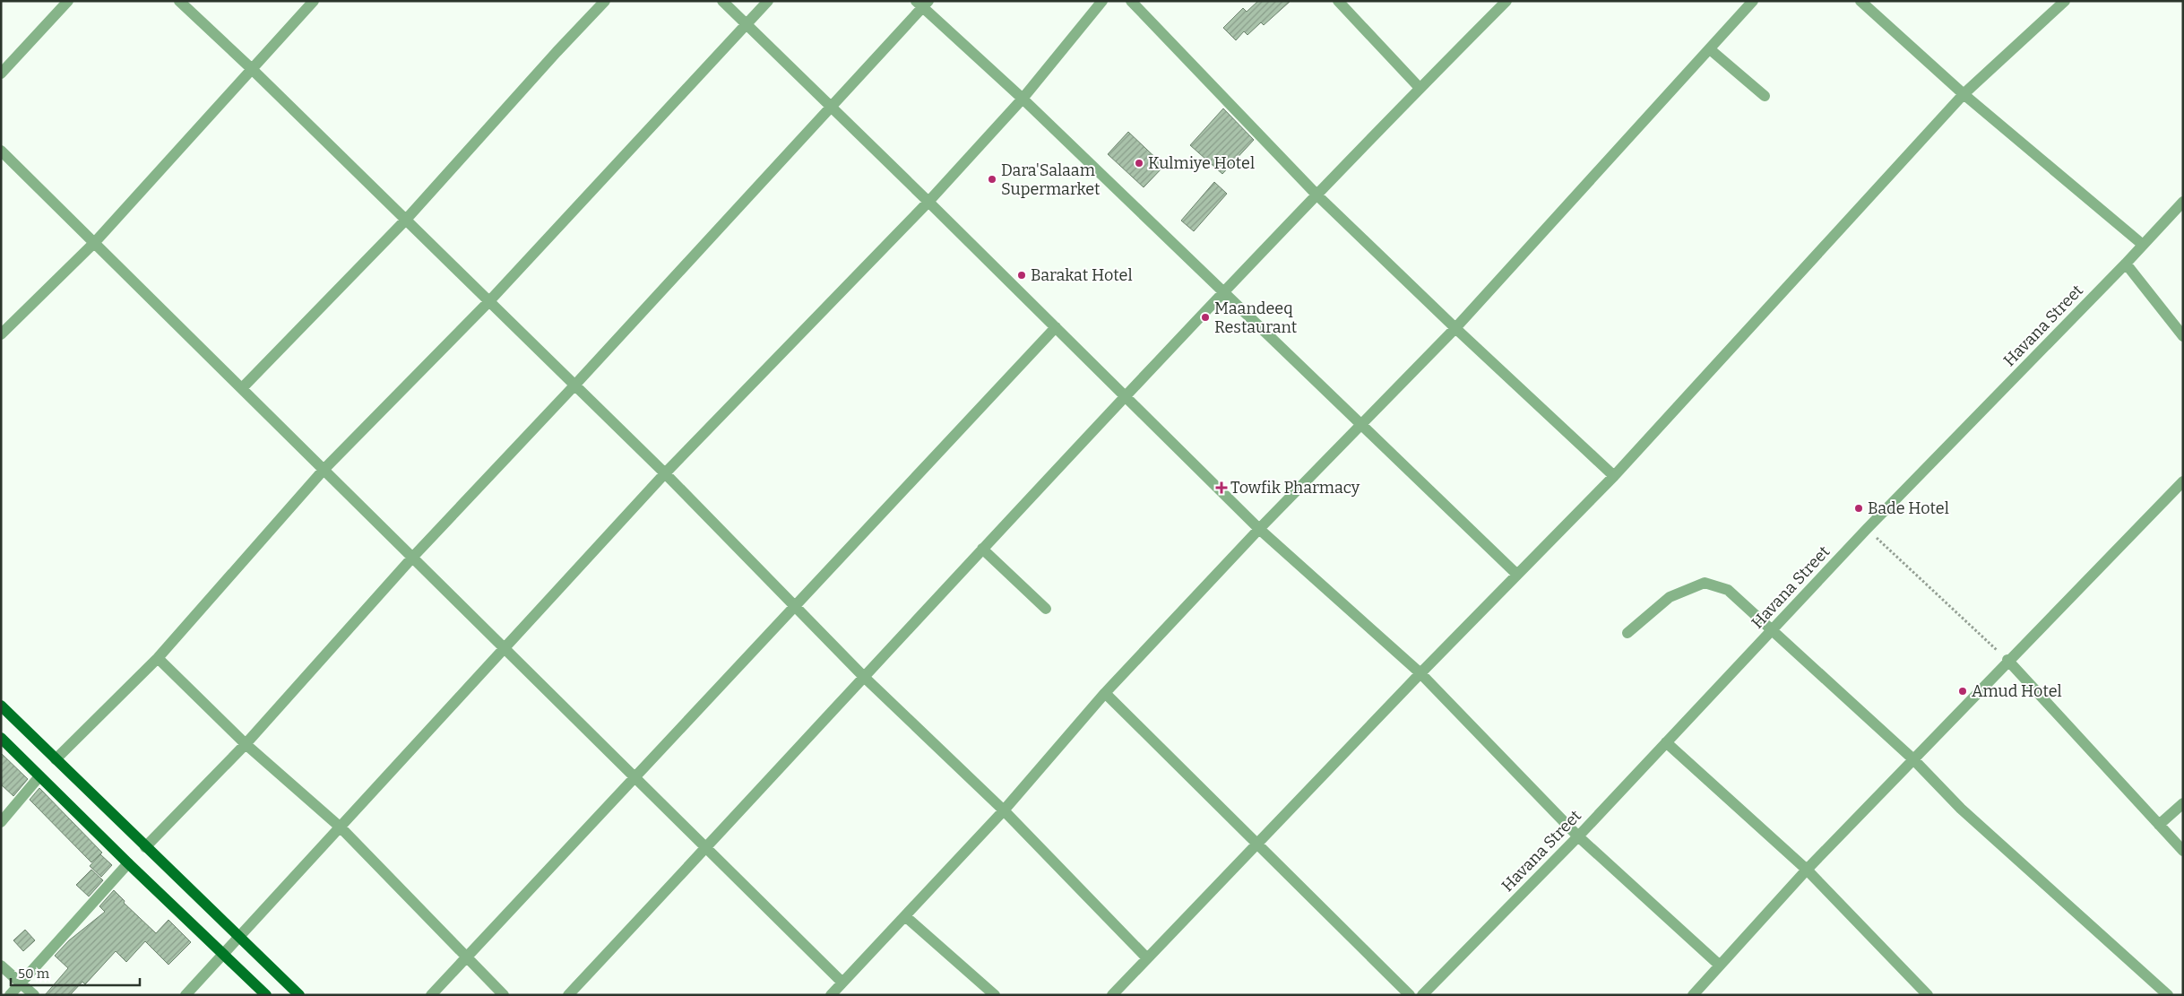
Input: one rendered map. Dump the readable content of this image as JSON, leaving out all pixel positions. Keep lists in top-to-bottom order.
{
  "streets": {
    "street": ["Havana Street"]
  },
  "places": {
    "other": [
      "Kulmiye Hotel",
      "Dara'Salaam Supermarket",
      "Barakat Hotel",
      "Maandeeq Restaurant",
      "Bade Hotel",
      "Amud Hotel"
    ],
    "health": ["Towfik Pharmacy"]
  },
  "scale_bar": "50 m"
}
